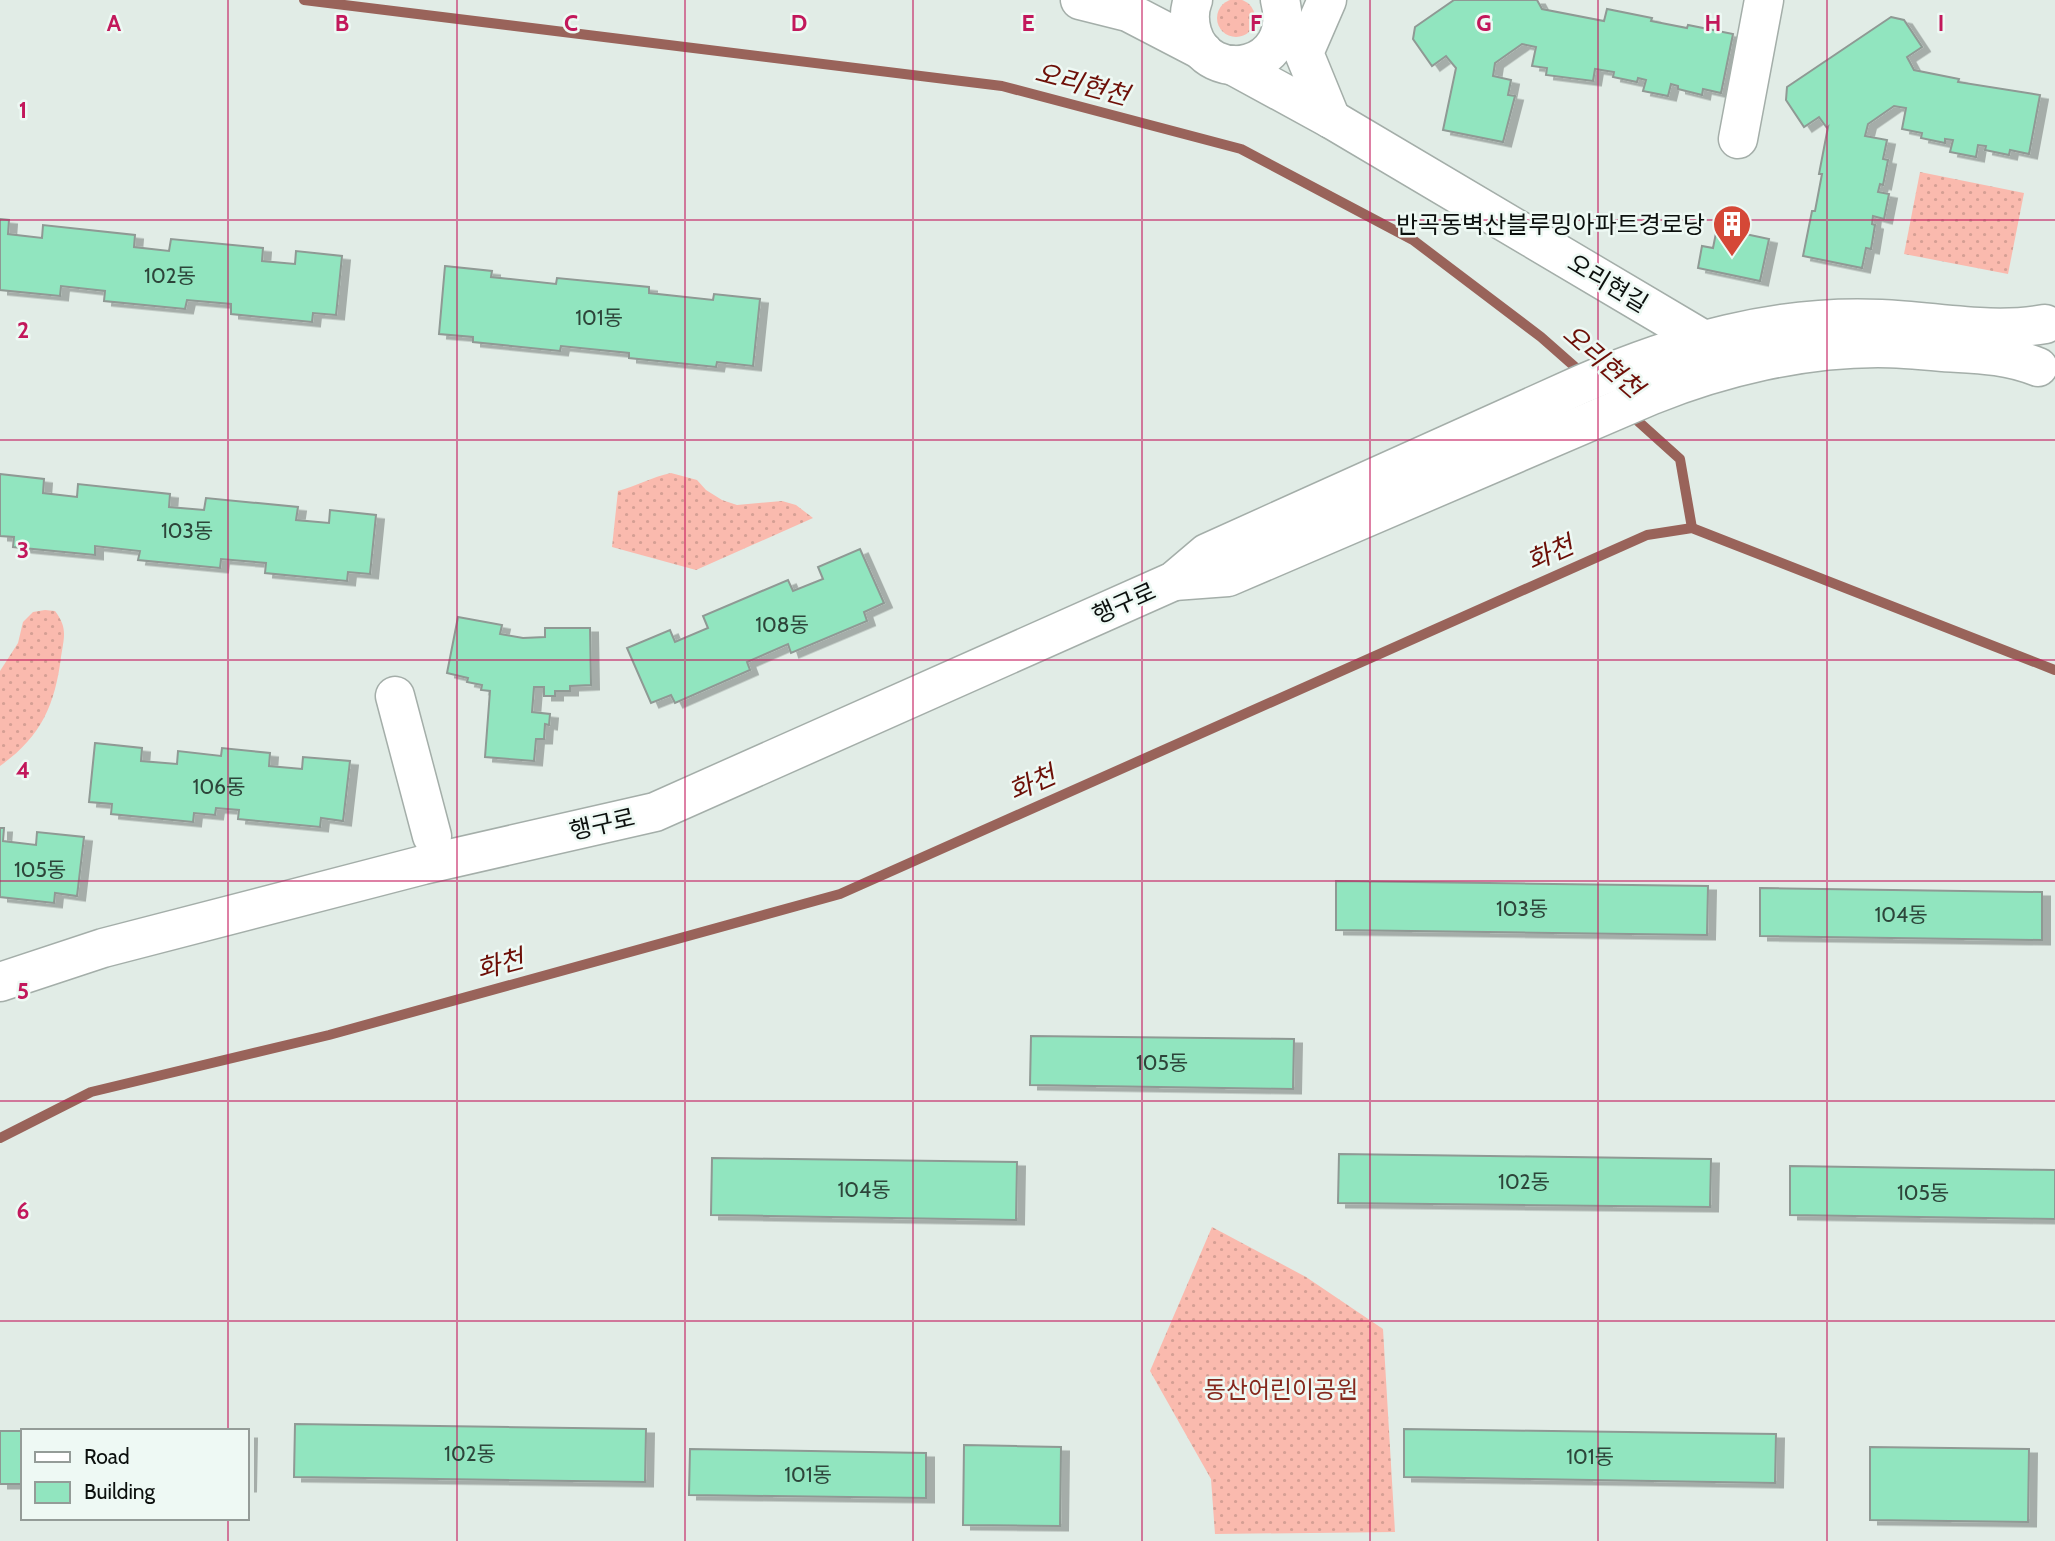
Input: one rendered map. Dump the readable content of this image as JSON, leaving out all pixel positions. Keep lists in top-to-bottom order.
{
  "streets": {
    "street": ["오리현길", "행구로"]
  },
  "water": ["오리현천", "화천"],
  "parks": ["동산어린이공원"],
  "places": {
    "building": ["반곡동벽산블루밍아파트경로당"]
  },
  "house_numbers": [
    "102동",
    "101동",
    "103동",
    "108동",
    "106동",
    "105동",
    "103동",
    "104동",
    "105동",
    "102동",
    "104동",
    "105동",
    "102동",
    "101동",
    "101동"
  ],
  "legend": ["Road", "Building"],
  "grid": {
    "columns": [
      "A",
      "B",
      "C",
      "D",
      "E",
      "F",
      "G",
      "H",
      "I"
    ],
    "rows": [
      "1",
      "2",
      "3",
      "4",
      "5",
      "6"
    ]
  }
}
